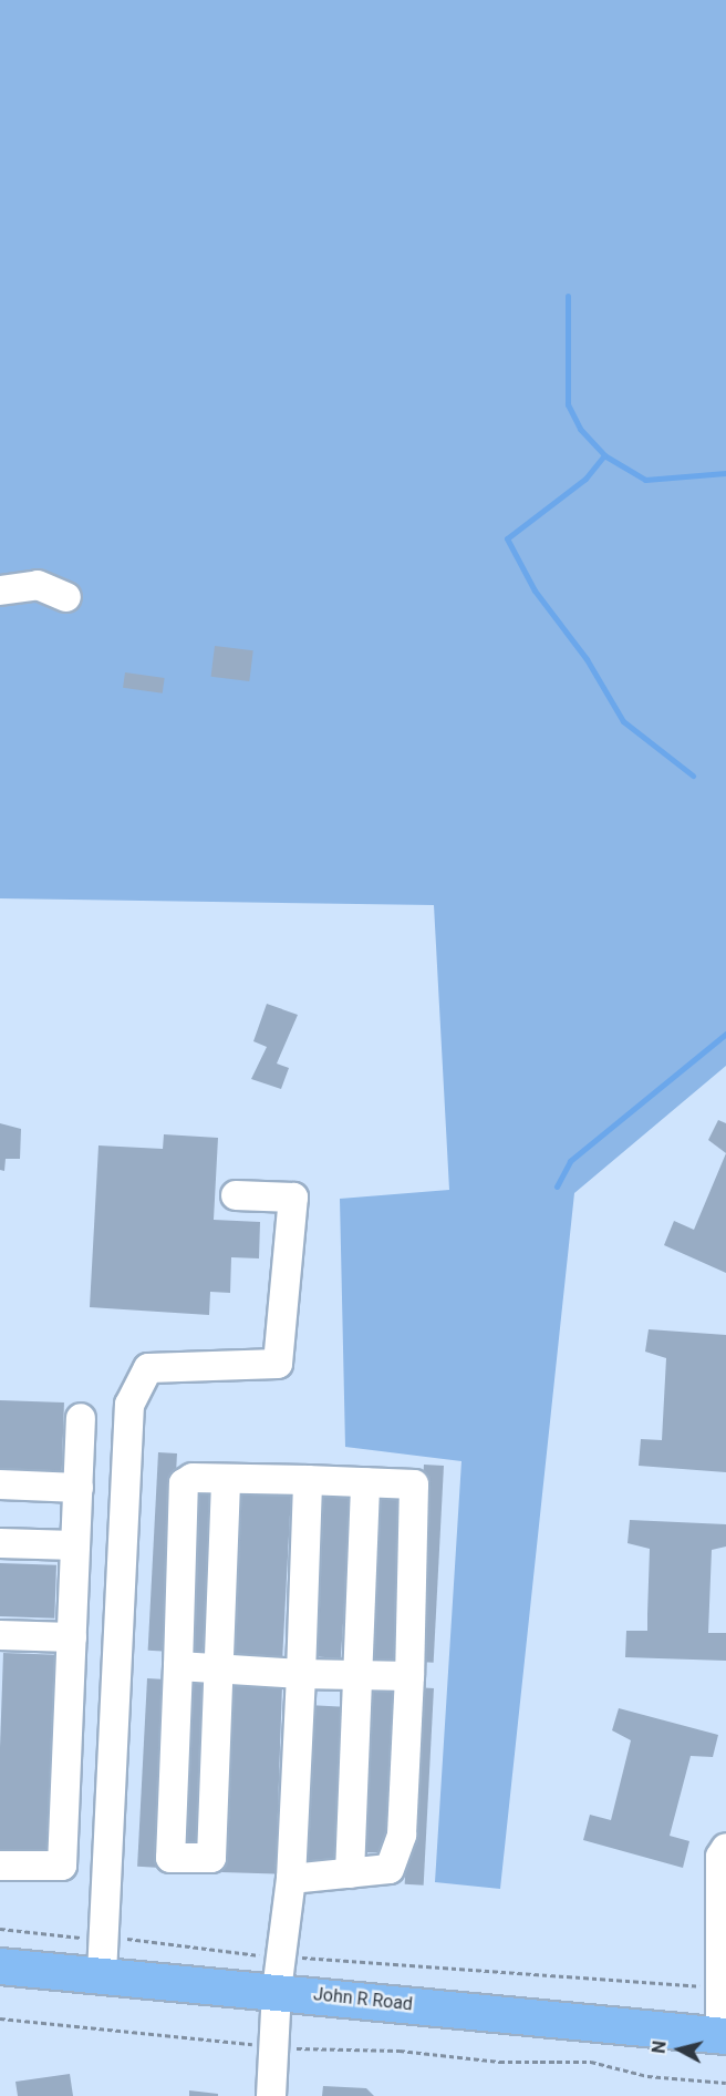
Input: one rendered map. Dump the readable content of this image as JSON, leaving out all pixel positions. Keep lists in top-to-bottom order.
{
  "streets": {
    "main road": ["John R Road"]
  },
  "north": "left"
}
